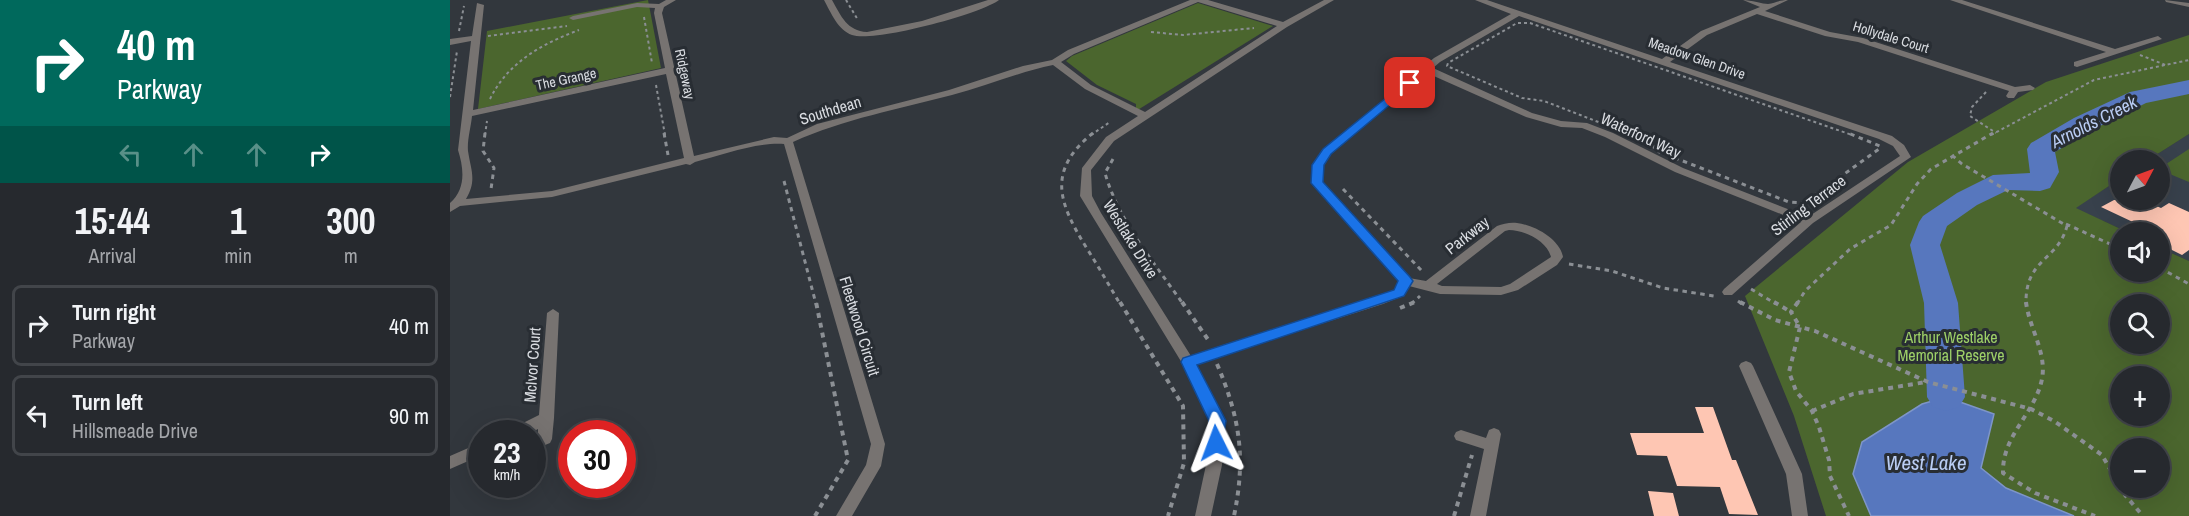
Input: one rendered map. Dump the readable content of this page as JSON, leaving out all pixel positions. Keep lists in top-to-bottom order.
{
  "streets": {
    "street": [
      "Hollydale Court",
      "Meadow Glen Drive",
      "Ridgeway",
      "The Grange",
      "Southdean",
      "Waterford Way",
      "Stirling Terrace",
      "Parkway",
      "Westlake Drive",
      "Fleetwood Circuit",
      "McIvor Court"
    ]
  },
  "crossings": [
    ["Meadow Glen Drive", "Stirling Terrace"],
    ["Ridgeway", "The Grange"],
    ["Ridgeway", "Southdean"],
    ["Southdean", "Fleetwood Circuit"],
    ["Waterford Way", "Stirling Terrace"]
  ],
  "water": ["Arnolds Creek", "West Lake"],
  "parks": ["Arthur Westlake Memorial Reserve"],
  "north": "top right",
  "page": {
    "turn": ["40 m", "Parkway"],
    "map_buttons": ["+", "−"],
    "eta": [
      "15:44",
      "Arrival",
      "1",
      "min",
      "300",
      "m"
    ],
    "list": [
      {
        "name": "Turn right",
        "note": "Parkway",
        "value": "40 m"
      },
      {
        "name": "Turn left",
        "note": "Hillsmeade Drive",
        "value": "90 m"
      }
    ],
    "speed": "23 km/h",
    "limit": "30"
  }
}
